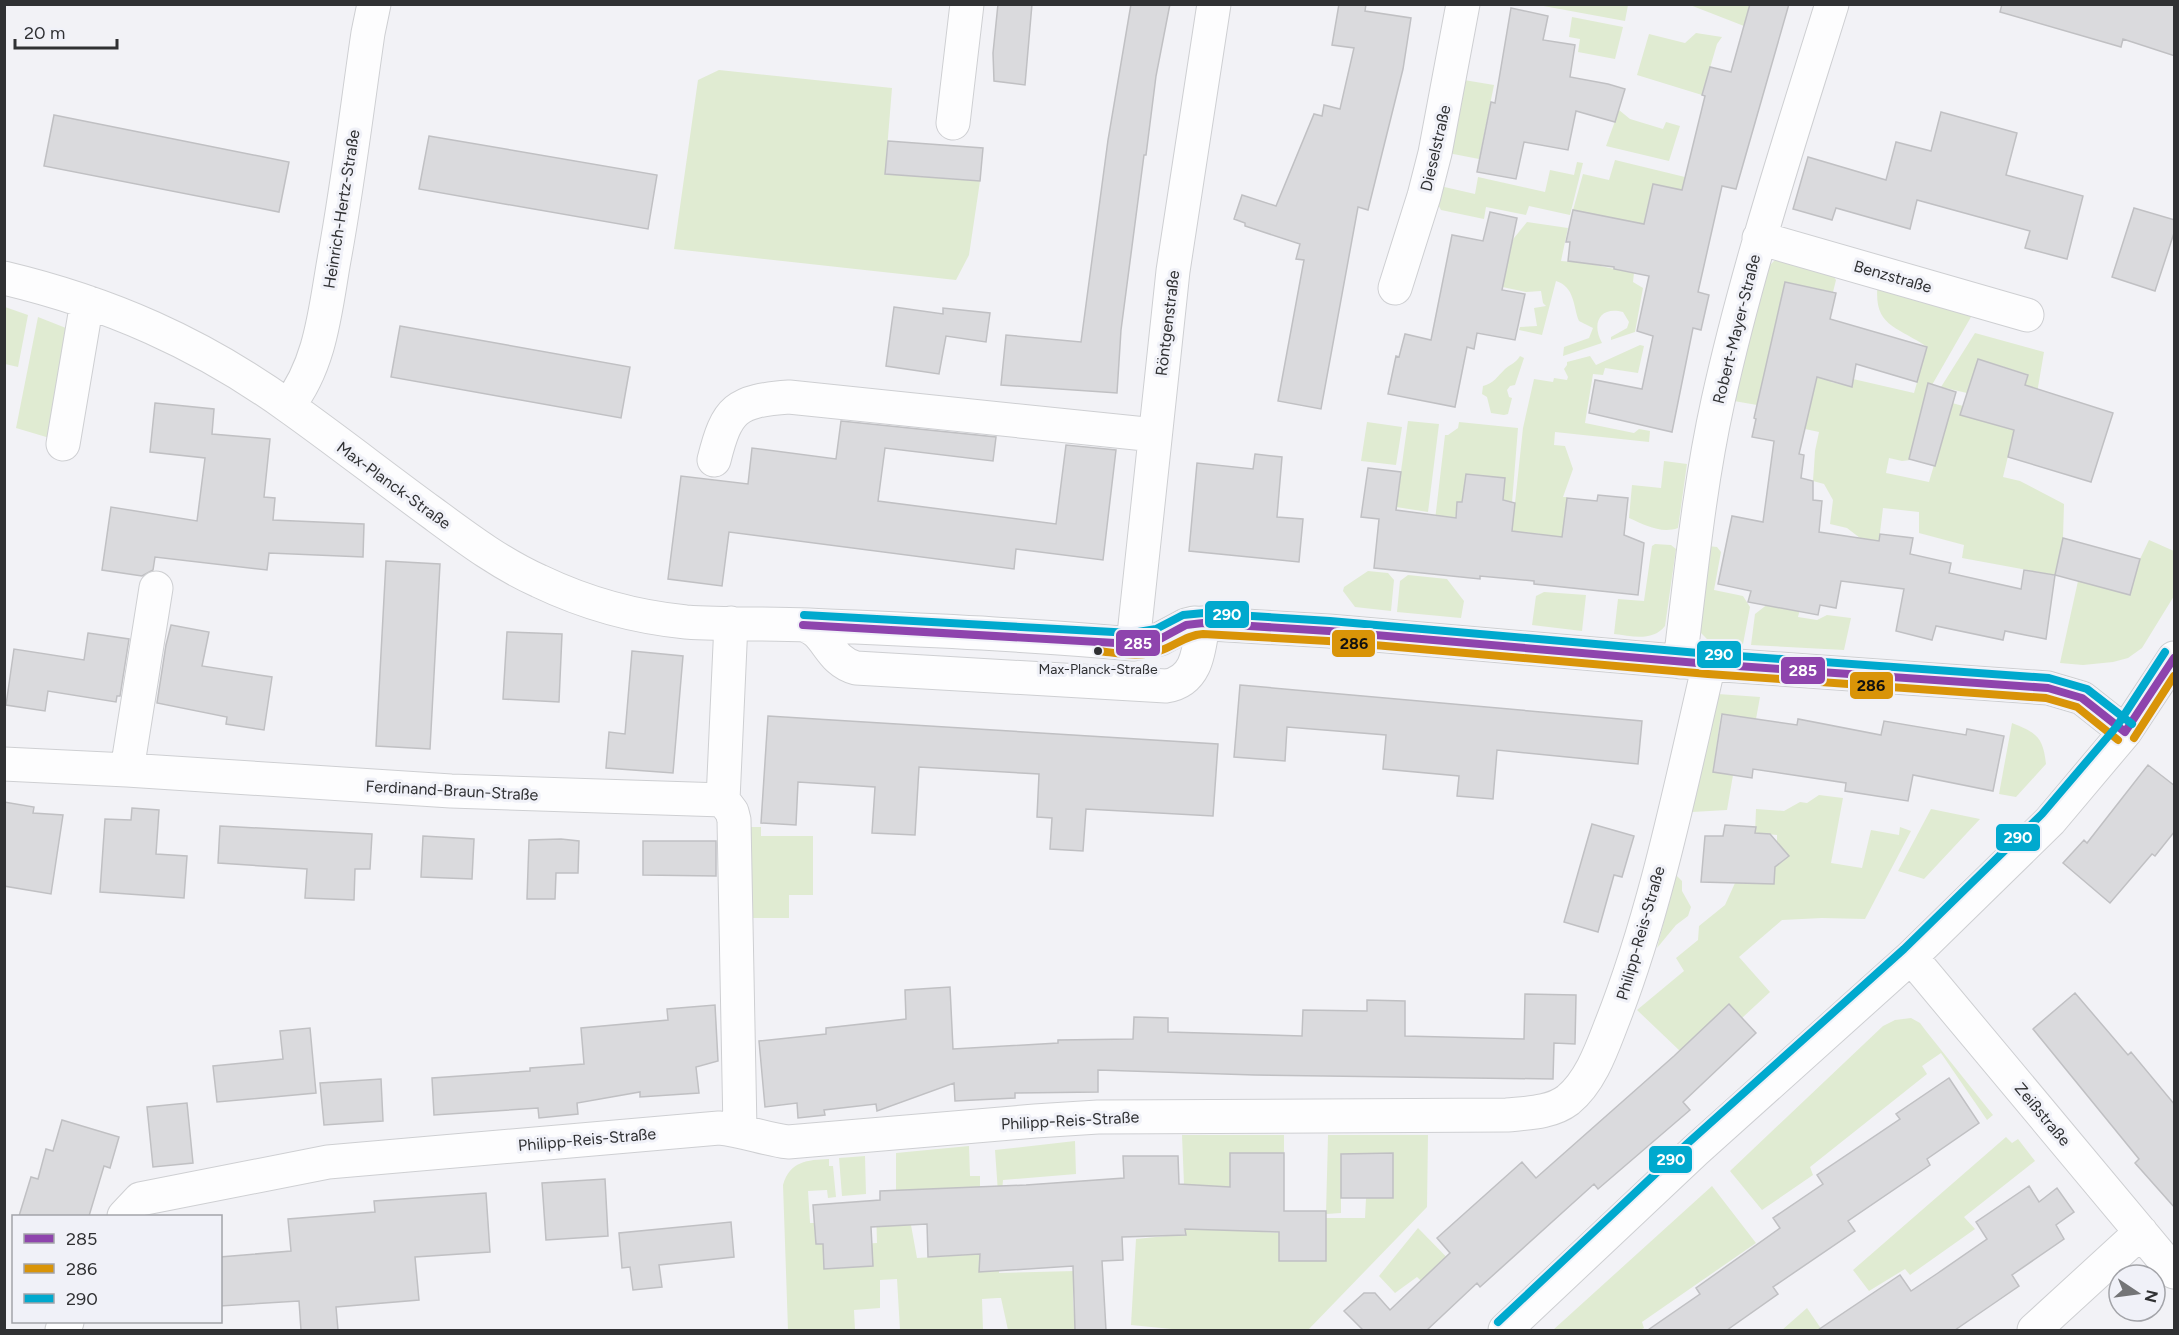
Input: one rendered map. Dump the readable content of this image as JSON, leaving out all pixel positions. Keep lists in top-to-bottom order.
{
  "streets": {
    "street": [
      "Dieselstraße",
      "Heinrich-Hertz-Straße",
      "Benzstraße",
      "Röntgenstraße",
      "Robert-Mayer-Straße",
      "Max-Planck-Straße",
      "Ferdinand-Braun-Straße",
      "Philipp-Reis-Straße",
      "Zeißstraße"
    ]
  },
  "crossings": [
    ["Heinrich-Hertz-Straße", "Max-Planck-Straße"],
    ["Benzstraße", "Robert-Mayer-Straße"],
    ["Röntgenstraße", "Max-Planck-Straße"],
    ["Robert-Mayer-Straße", "Max-Planck-Straße"],
    ["Robert-Mayer-Straße", "Philipp-Reis-Straße"],
    ["Max-Planck-Straße", "Philipp-Reis-Straße"]
  ],
  "places": ["Max-Planck-Straße"],
  "lines": ["transit line 290", "transit line 285", "transit line 286"],
  "legend": ["285", "286", "290"],
  "scale_bar": "20 m",
  "north": "right"
}
